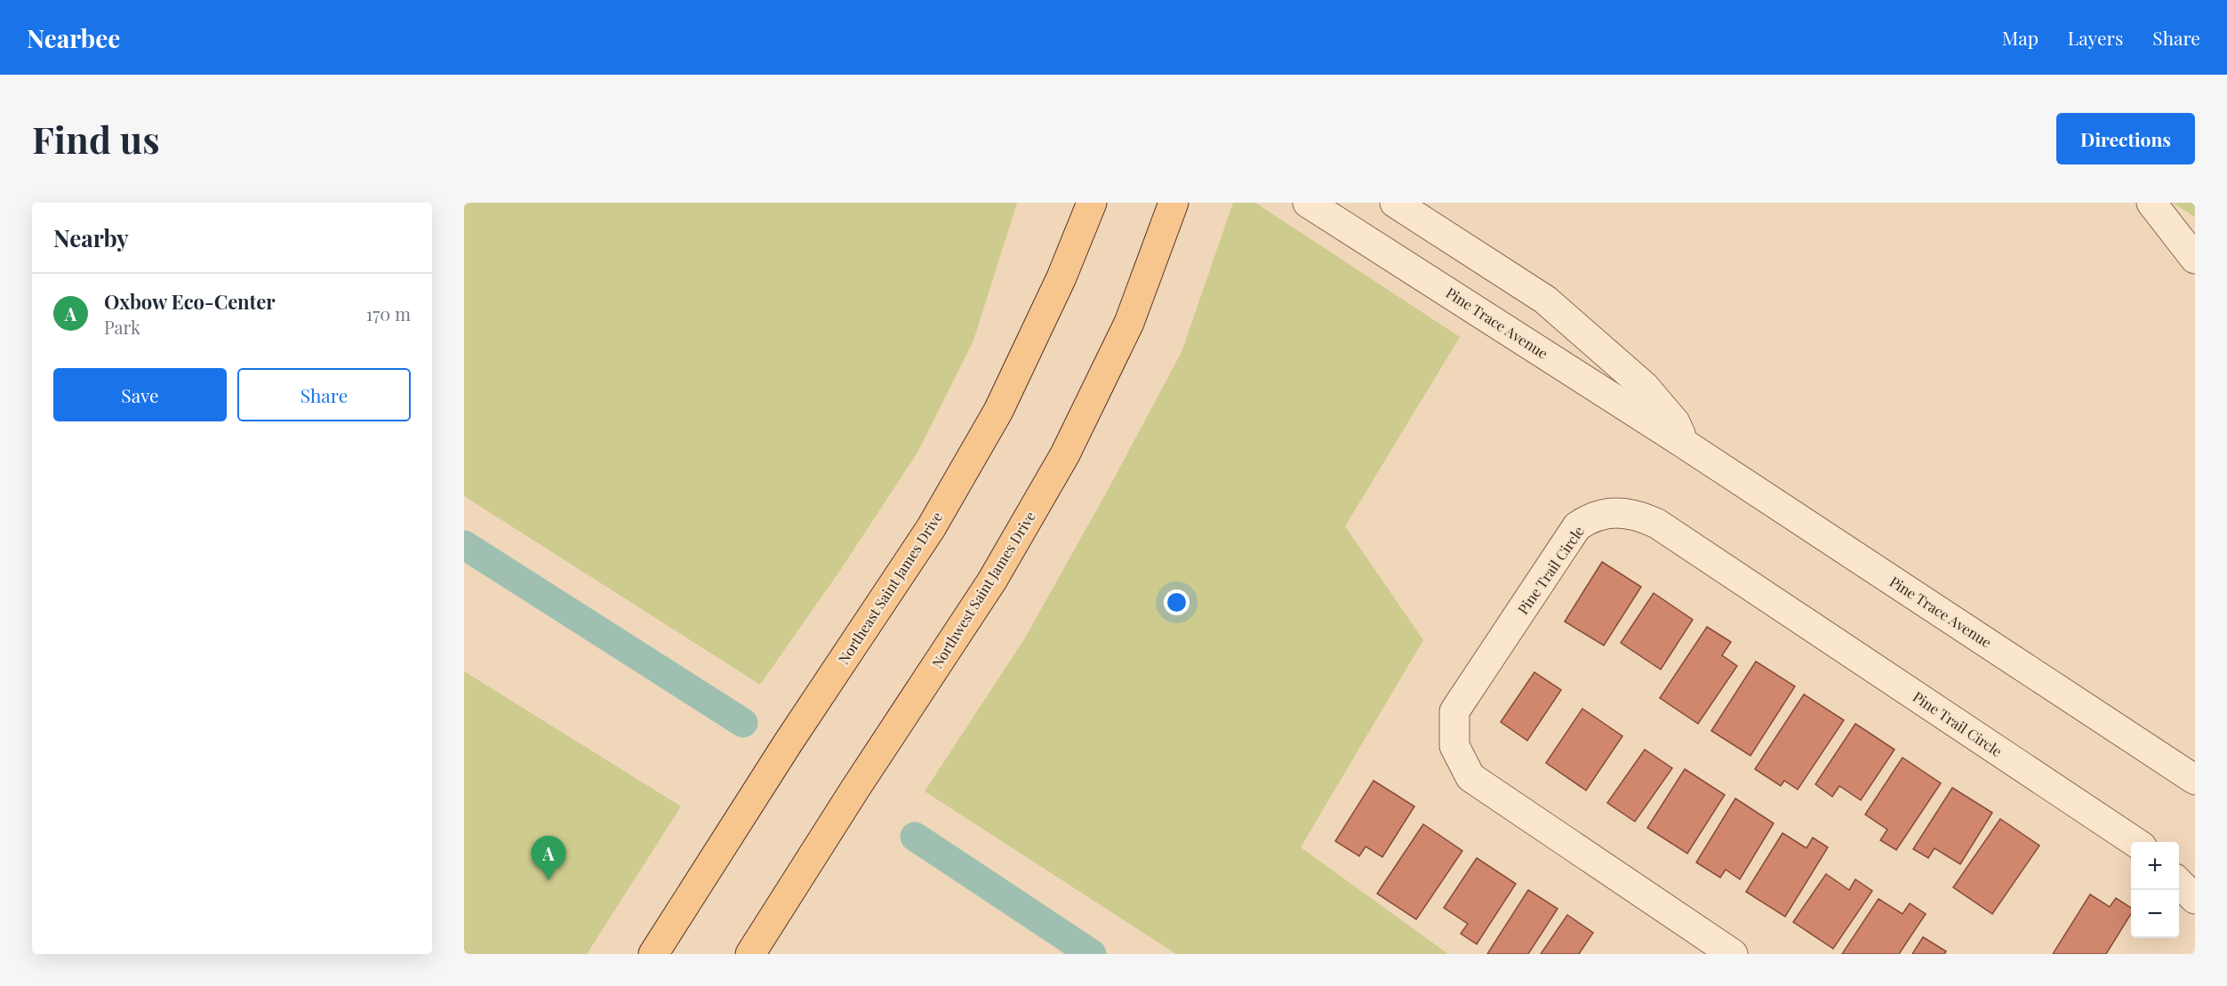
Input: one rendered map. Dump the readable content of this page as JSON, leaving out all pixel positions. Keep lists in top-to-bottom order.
{
  "streets": {
    "main road": ["Northeast Saint James Drive", "Northwest Saint James Drive"],
    "street": ["Pine Trace Avenue", "Pine Trail Circle"]
  },
  "page": {
    "header": "Nearbee",
    "nav": ["Map", "Layers", "Share"],
    "buttons": [
      "Directions",
      ["Save", "Share"]
    ],
    "title": "Find us",
    "heading": "Nearby",
    "list": [
      {
        "mark": "A",
        "name": "Oxbow Eco-Center",
        "note": "Park",
        "value": "170 m"
      }
    ],
    "pins": "A",
    "map_buttons": ["+", "−"]
  }
}
